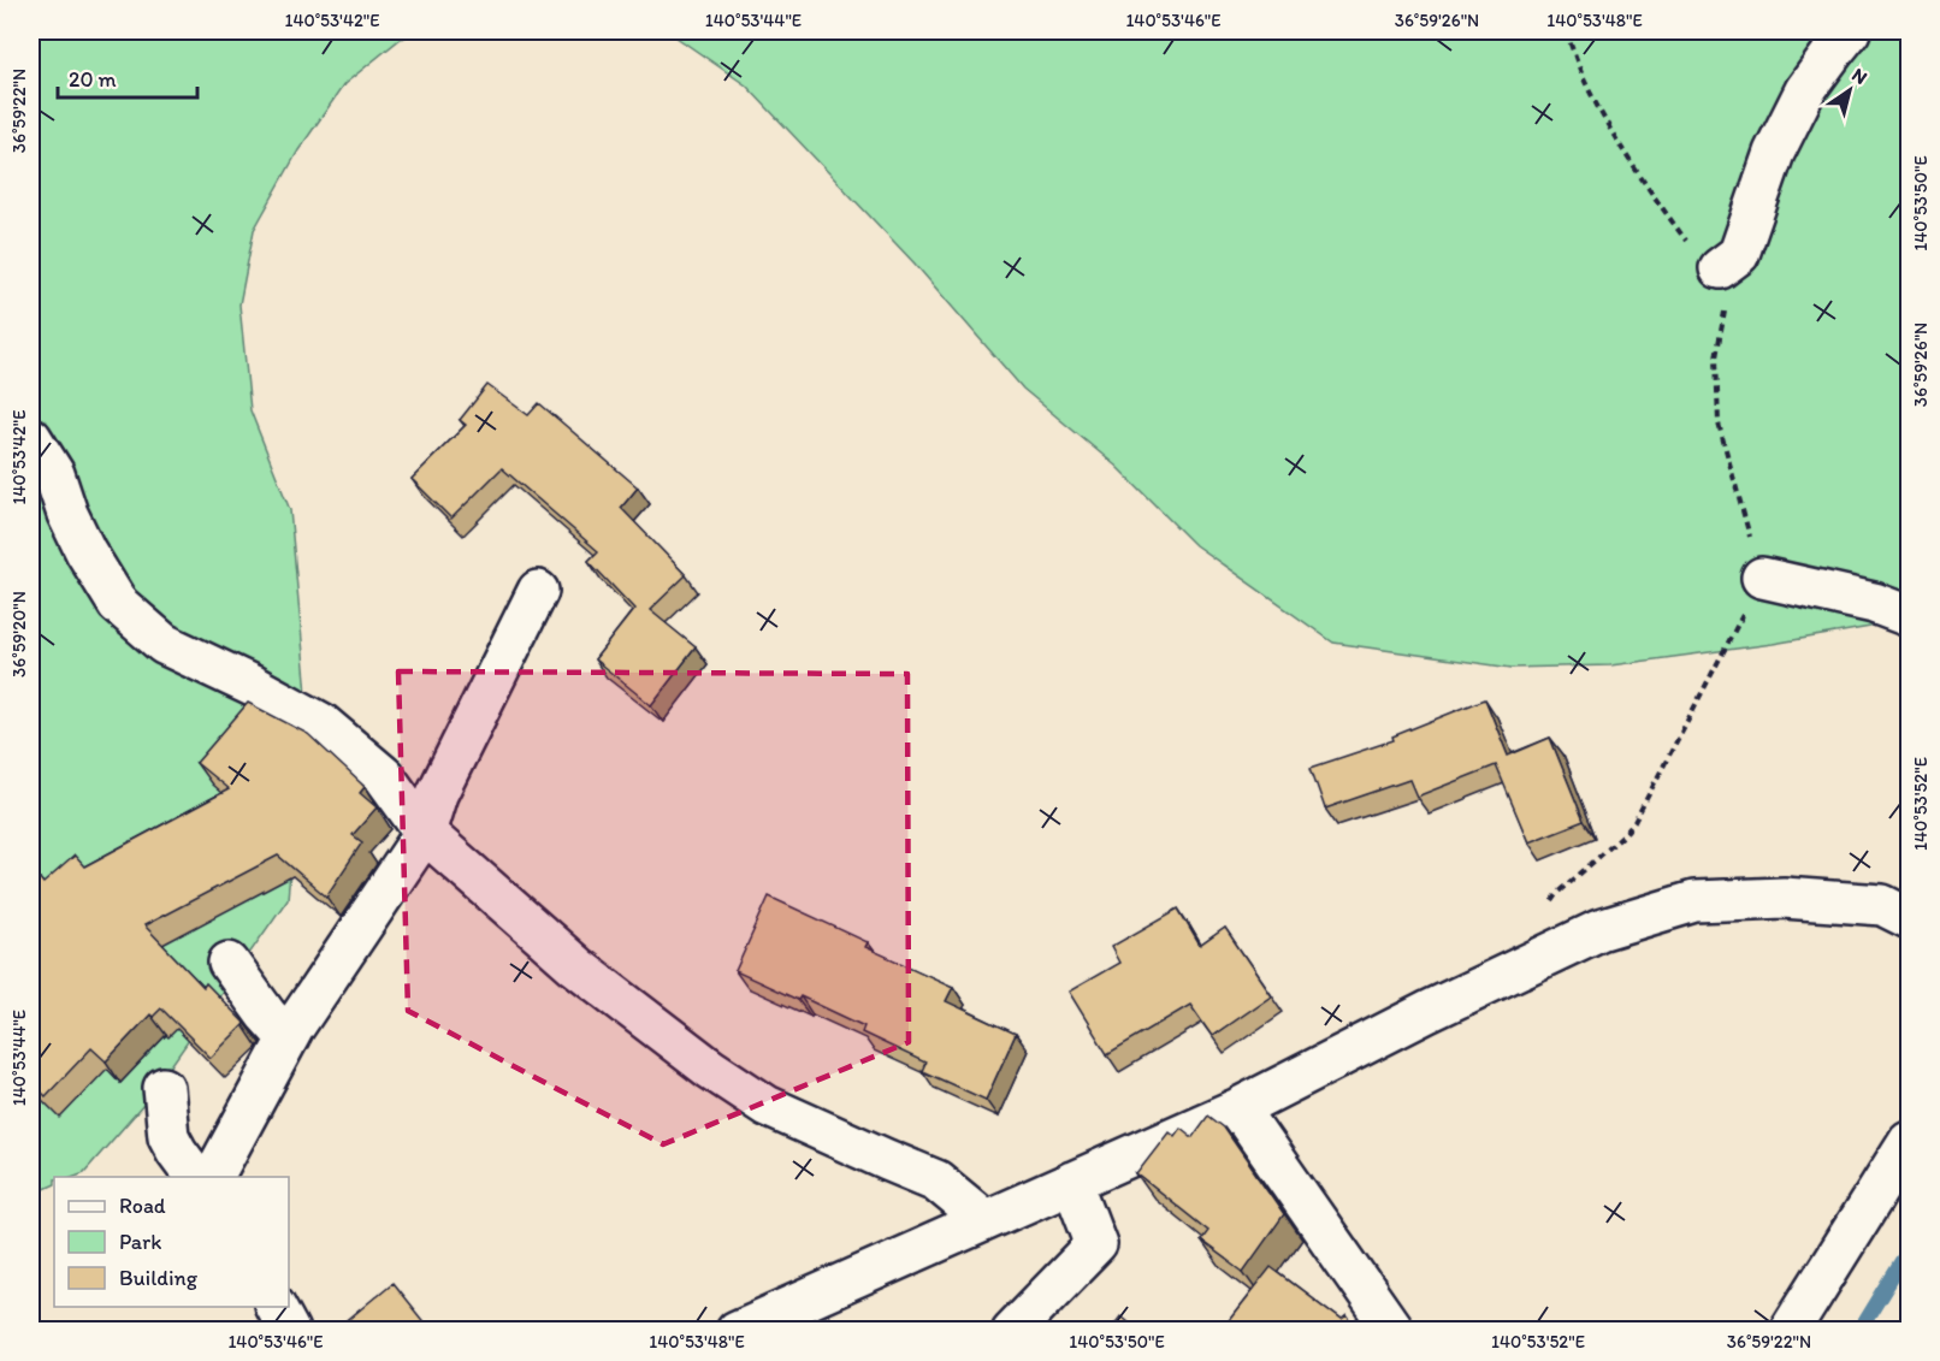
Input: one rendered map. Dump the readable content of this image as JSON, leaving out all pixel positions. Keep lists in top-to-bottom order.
{
  "legend": ["Road", "Park", "Building"],
  "scale_bar": "20 m",
  "north": "top right",
  "coordinates": [
    "140°53'42\"E",
    "140°53'44\"E",
    "140°53'46\"E",
    "36°59'26\"N",
    "140°53'48\"E",
    "36°59'22\"N",
    "140°53'50\"E",
    "36°59'20\"N",
    "140°53'52\"E"
  ]
}
